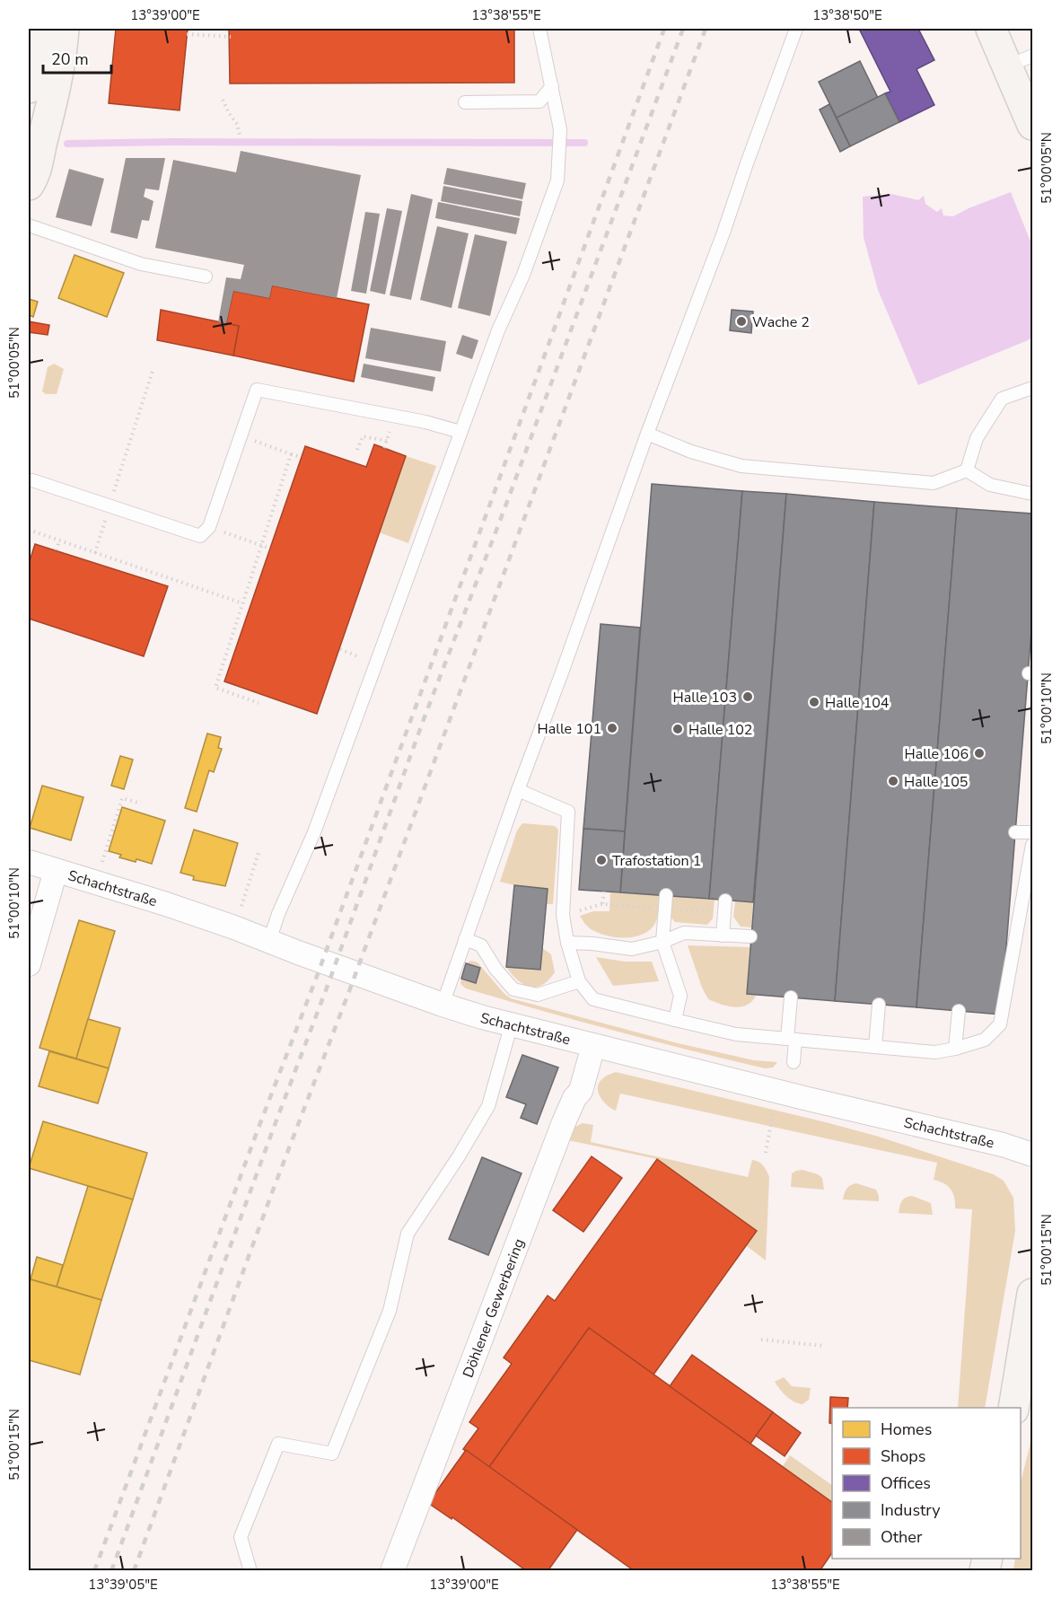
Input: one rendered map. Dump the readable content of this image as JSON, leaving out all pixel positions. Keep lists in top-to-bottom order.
{
  "streets": {
    "street": ["Schachtstraße", "Döhlener Gewerbering"]
  },
  "crossings": [
    ["Schachtstraße", "Döhlener Gewerbering"]
  ],
  "places": [
    "Wache 2",
    "Halle 103",
    "Halle 104",
    "Halle 101",
    "Halle 102",
    "Halle 106",
    "Halle 105",
    "Trafostation 1"
  ],
  "legend": [
    "Homes",
    "Shops",
    "Offices",
    "Industry",
    "Other"
  ],
  "scale_bar": "20 m",
  "coordinates": [
    "13°39'00\"E",
    "13°38'55\"E",
    "13°38'50\"E",
    "51°00'05\"N",
    "51°00'10\"N",
    "51°00'15\"N",
    "13°39'05\"E"
  ]
}
